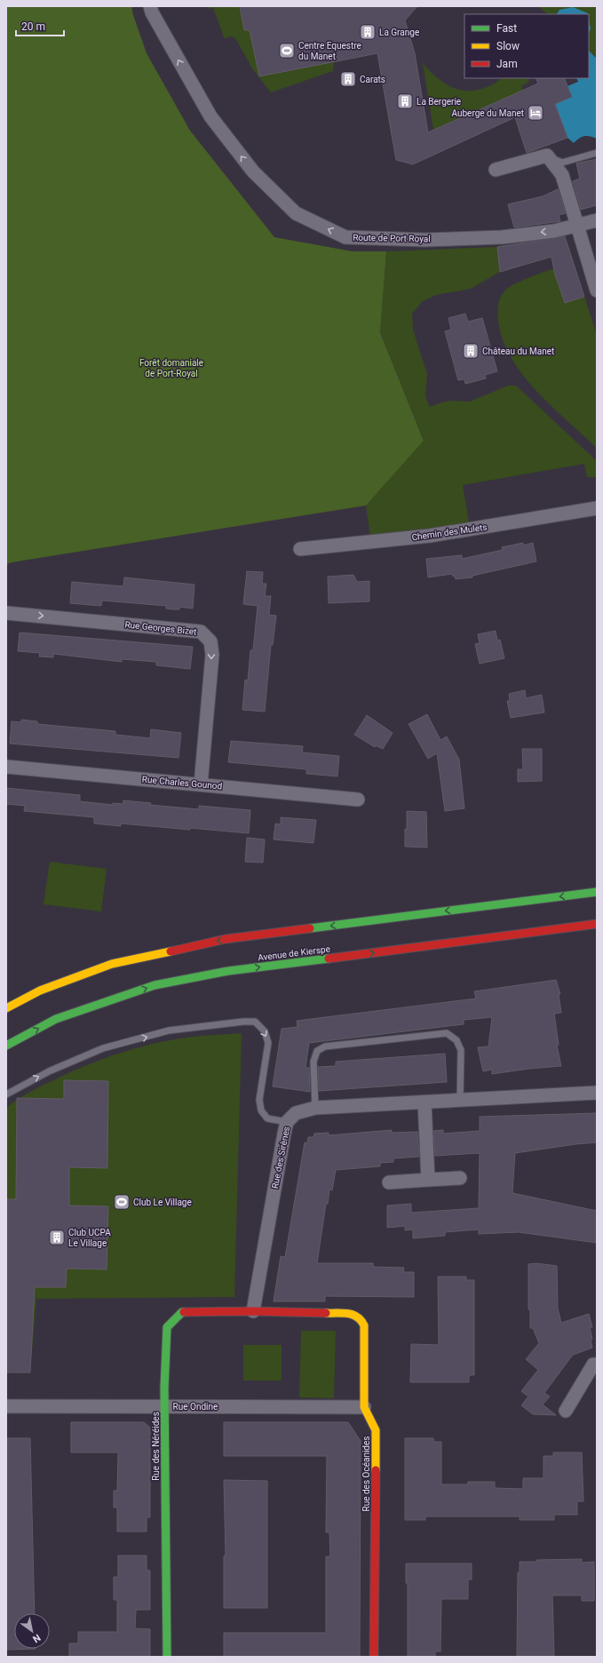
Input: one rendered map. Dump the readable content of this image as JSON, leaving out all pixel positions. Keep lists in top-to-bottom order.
{
  "streets": {
    "main road": ["Avenue de Kierspe", "Rue des Néréides", "Rue des Océanides"],
    "street": [
      "Route de Port Royal",
      "Chemin des Mulets",
      "Rue Georges Bizet",
      "Rue Charles Gounod",
      "Rue des Sirènes",
      "Rue Ondine"
    ]
  },
  "crossings": [
    ["Rue Georges Bizet", "Rue Charles Gounod"],
    ["Rue des Sirènes", "Rue des Néréides"],
    ["Rue des Sirènes", "Rue des Océanides"],
    ["Rue Ondine", "Rue des Néréides"],
    ["Rue Ondine", "Rue des Océanides"],
    ["Rue des Néréides", "Rue des Océanides"]
  ],
  "one_way": ["Route de Port Royal"],
  "parks": ["Forêt domaniale de Port-Royal"],
  "places": {
    "building": [
      "La Grange",
      "Carats",
      "La Bergerie",
      "Château du Manet",
      "Club UCPA Le Village"
    ],
    "sports": ["Centre Equestre du Manet", "Club Le Village"],
    "hotel": ["Auberge du Manet"]
  },
  "legend": ["Fast", "Slow", "Jam"],
  "scale_bar": "20 m",
  "north": "bottom right"
}
